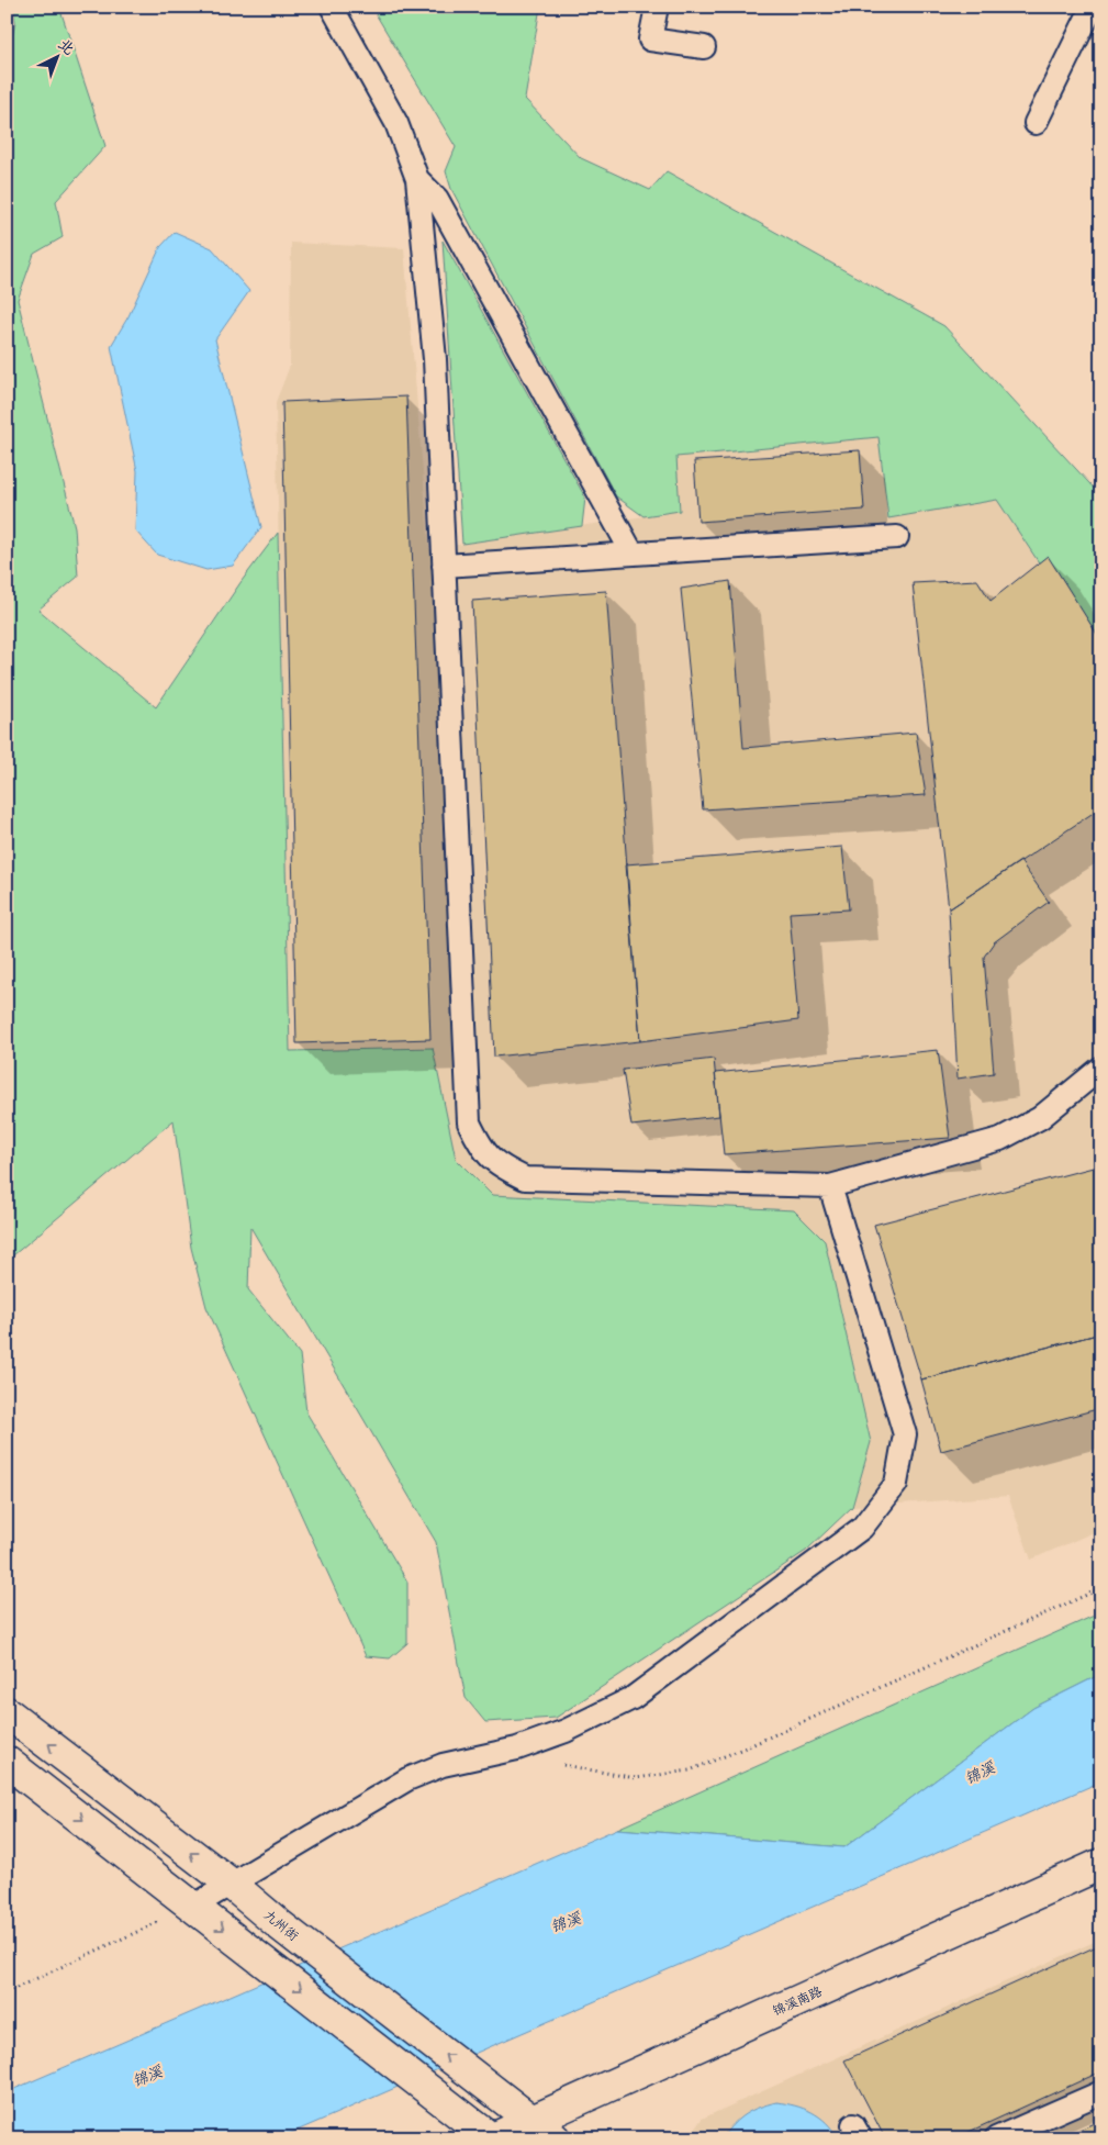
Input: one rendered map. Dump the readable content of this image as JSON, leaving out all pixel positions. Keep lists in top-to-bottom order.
{
  "streets": {
    "main road": ["九州街", "锦溪南路"]
  },
  "crossings": [
    ["九州街", "锦溪南路"]
  ],
  "water": ["锦溪"],
  "north": "top right"
}
